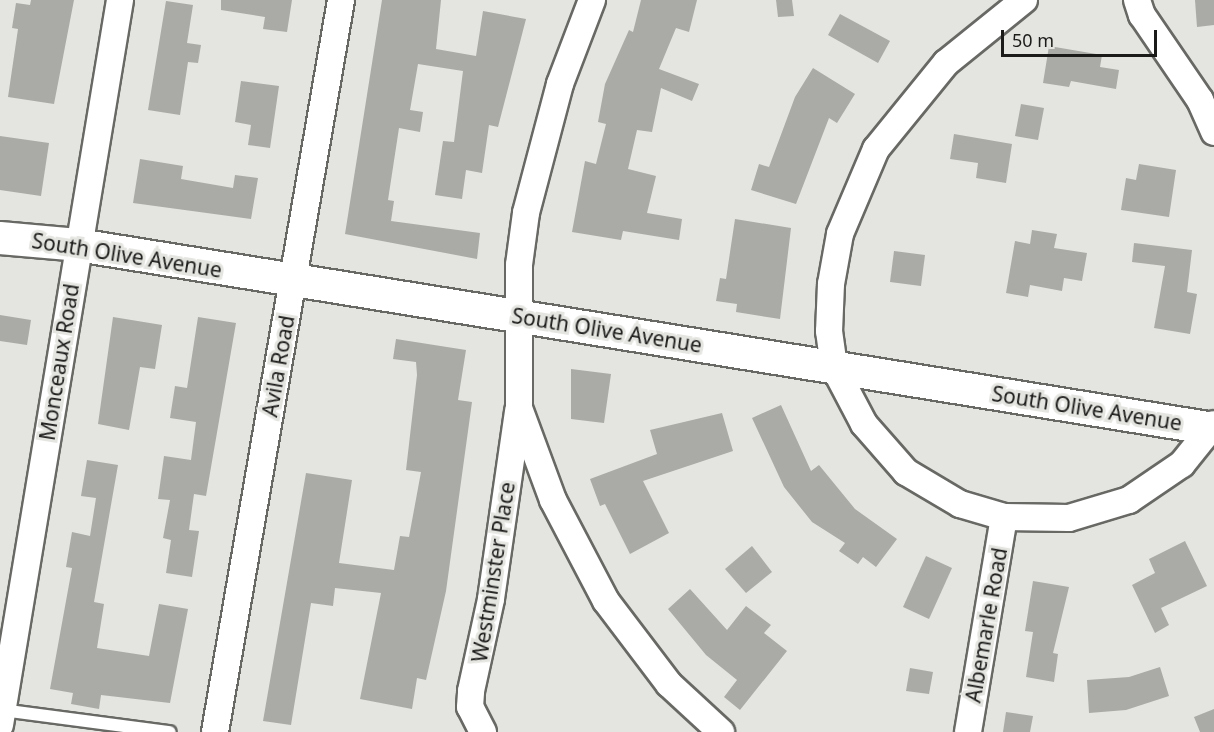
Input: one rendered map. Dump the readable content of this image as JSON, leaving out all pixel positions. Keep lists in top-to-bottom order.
{
  "streets": {
    "street": [
      "South Olive Avenue",
      "Monceaux Road",
      "Avila Road",
      "Westminster Place",
      "Albemarle Road"
    ]
  },
  "crossings": [
    ["South Olive Avenue", "Monceaux Road"],
    ["South Olive Avenue", "Avila Road"]
  ],
  "scale_bar": "50 m"
}
